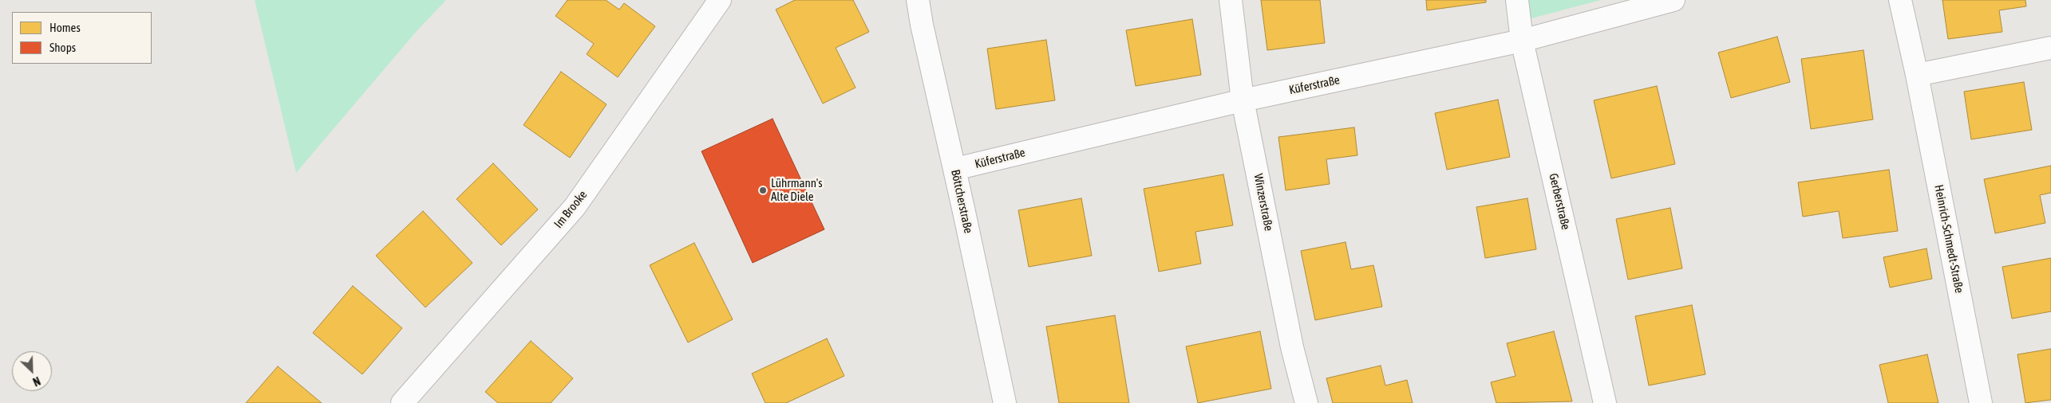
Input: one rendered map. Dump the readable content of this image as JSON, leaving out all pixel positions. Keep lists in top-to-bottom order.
{
  "streets": {
    "street": [
      "Küferstraße",
      "Böttcherstraße",
      "Gerberstraße",
      "Winzerstraße",
      "Im Brooke",
      "Heinrich-Schmedt-Straße"
    ]
  },
  "crossings": [
    ["Küferstraße", "Böttcherstraße"],
    ["Küferstraße", "Gerberstraße"],
    ["Küferstraße", "Winzerstraße"]
  ],
  "places": ["Lührmann's Alte Diele"],
  "legend": ["Homes", "Shops"],
  "north": "bottom right"
}
